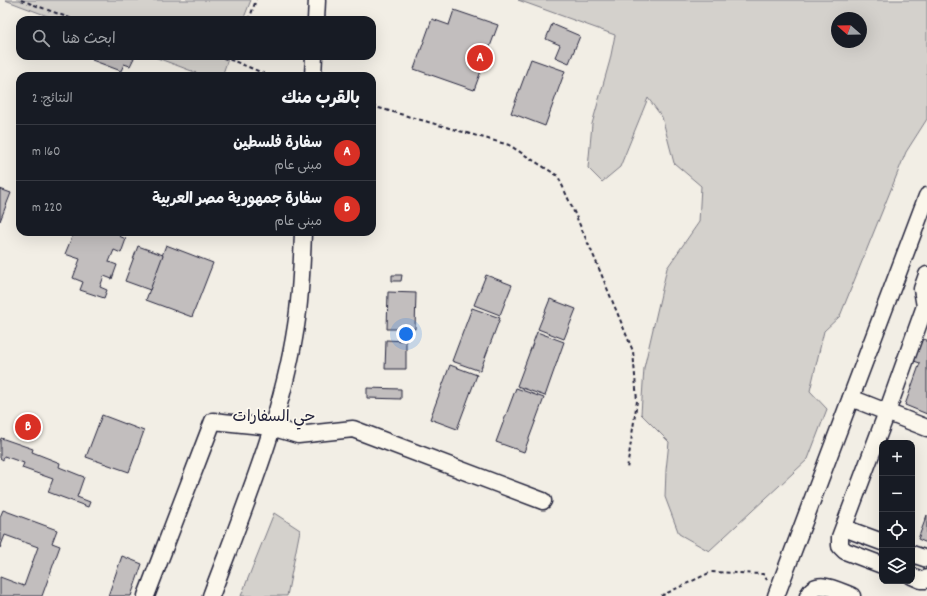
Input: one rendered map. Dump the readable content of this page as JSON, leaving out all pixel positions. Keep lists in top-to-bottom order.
{
  "districts": ["حي السفارات"],
  "north": "left",
  "page": {
    "search": "ابحث هنا",
    "pins": ["A", "B"],
    "heading": ["بالقرب منك", "النتائج: 2"],
    "list": [
      {
        "mark": "A",
        "name": "سفارة فلسطين",
        "note": "مبنى عام",
        "value": "160 m"
      },
      {
        "mark": "B",
        "name": "سفارة جمهورية مصر العربية",
        "note": "مبنى عام",
        "value": "220 m"
      }
    ],
    "map_buttons": ["+", "−"]
  }
}
